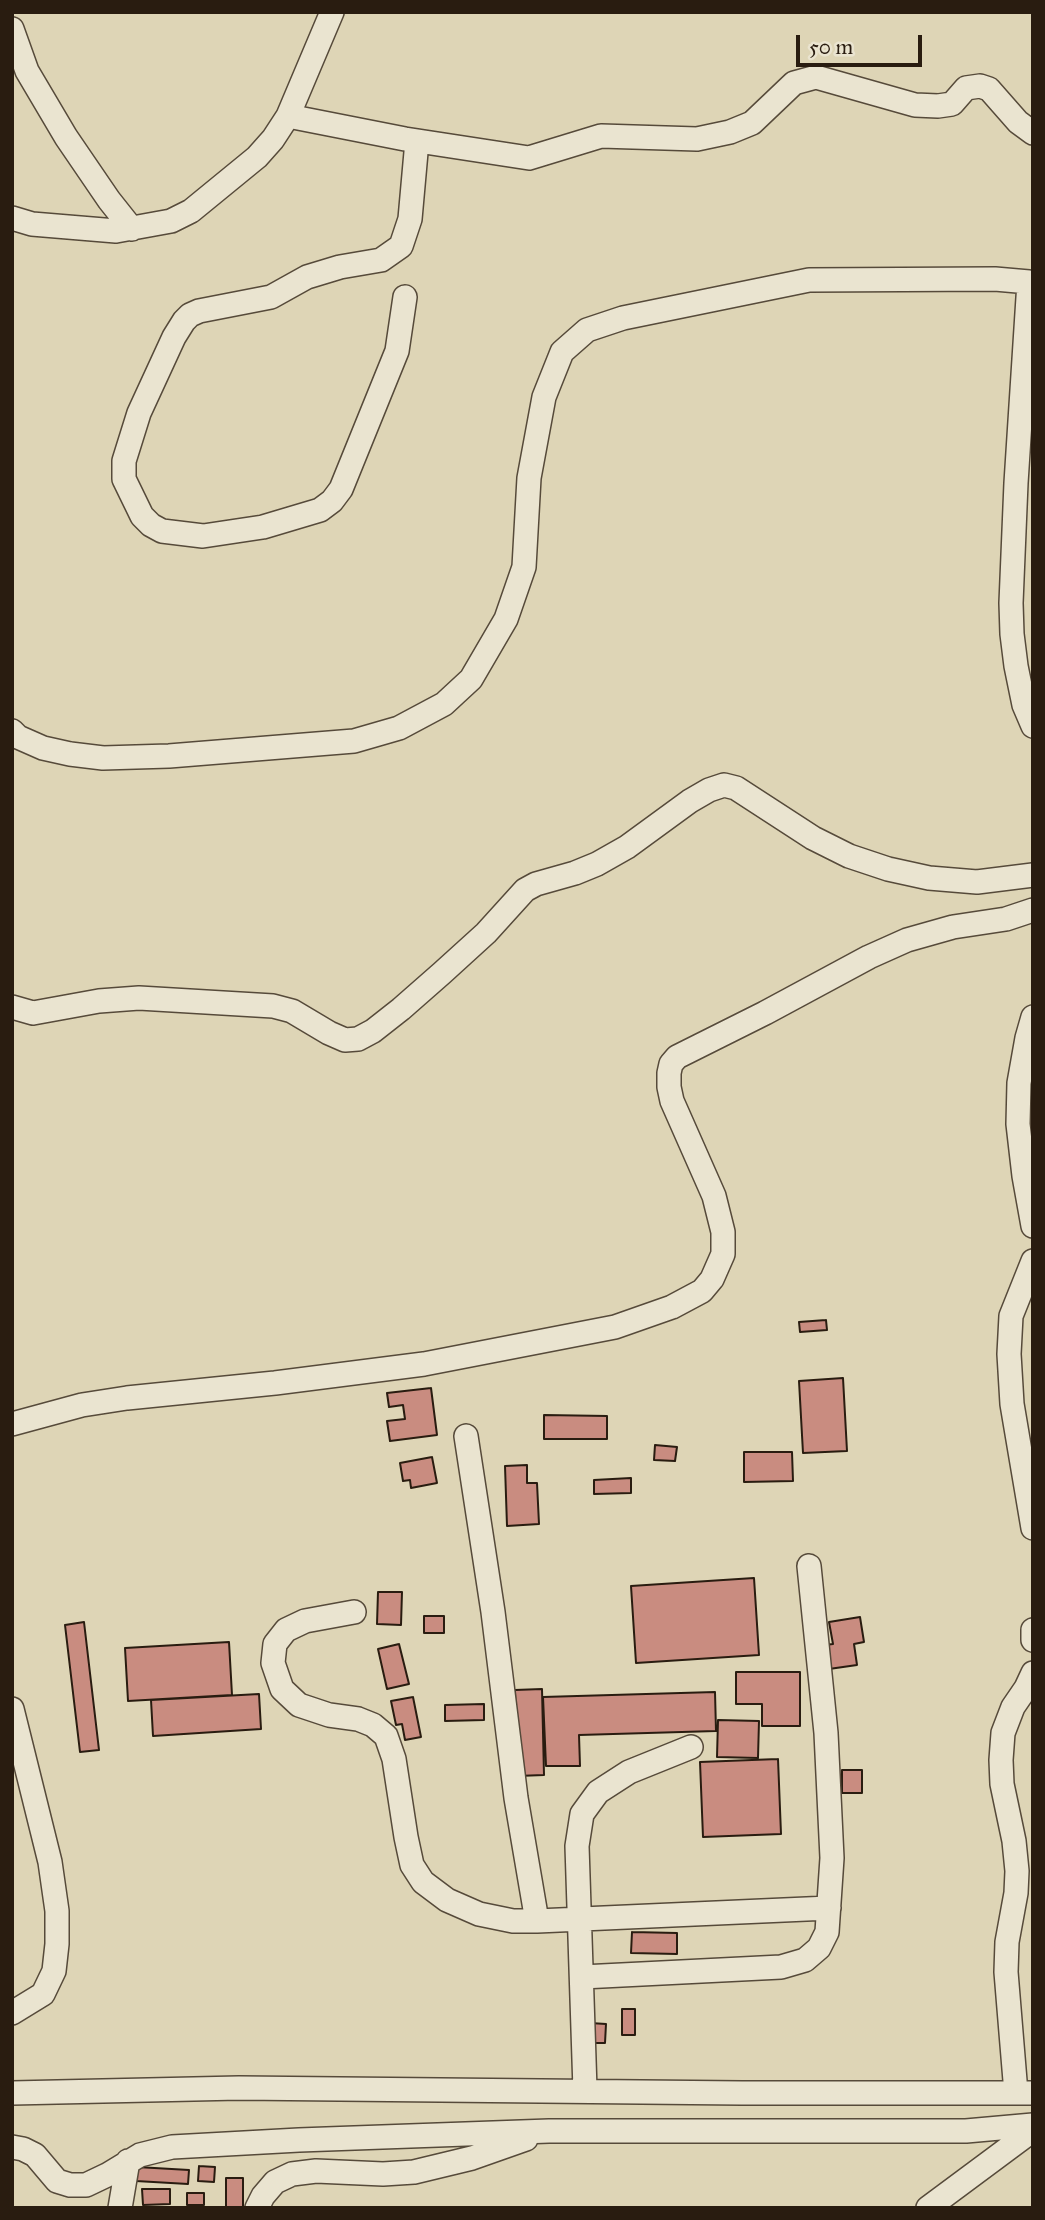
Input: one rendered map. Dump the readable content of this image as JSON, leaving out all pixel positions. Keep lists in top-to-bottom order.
{
  "scale_bar": "50 m"
}
